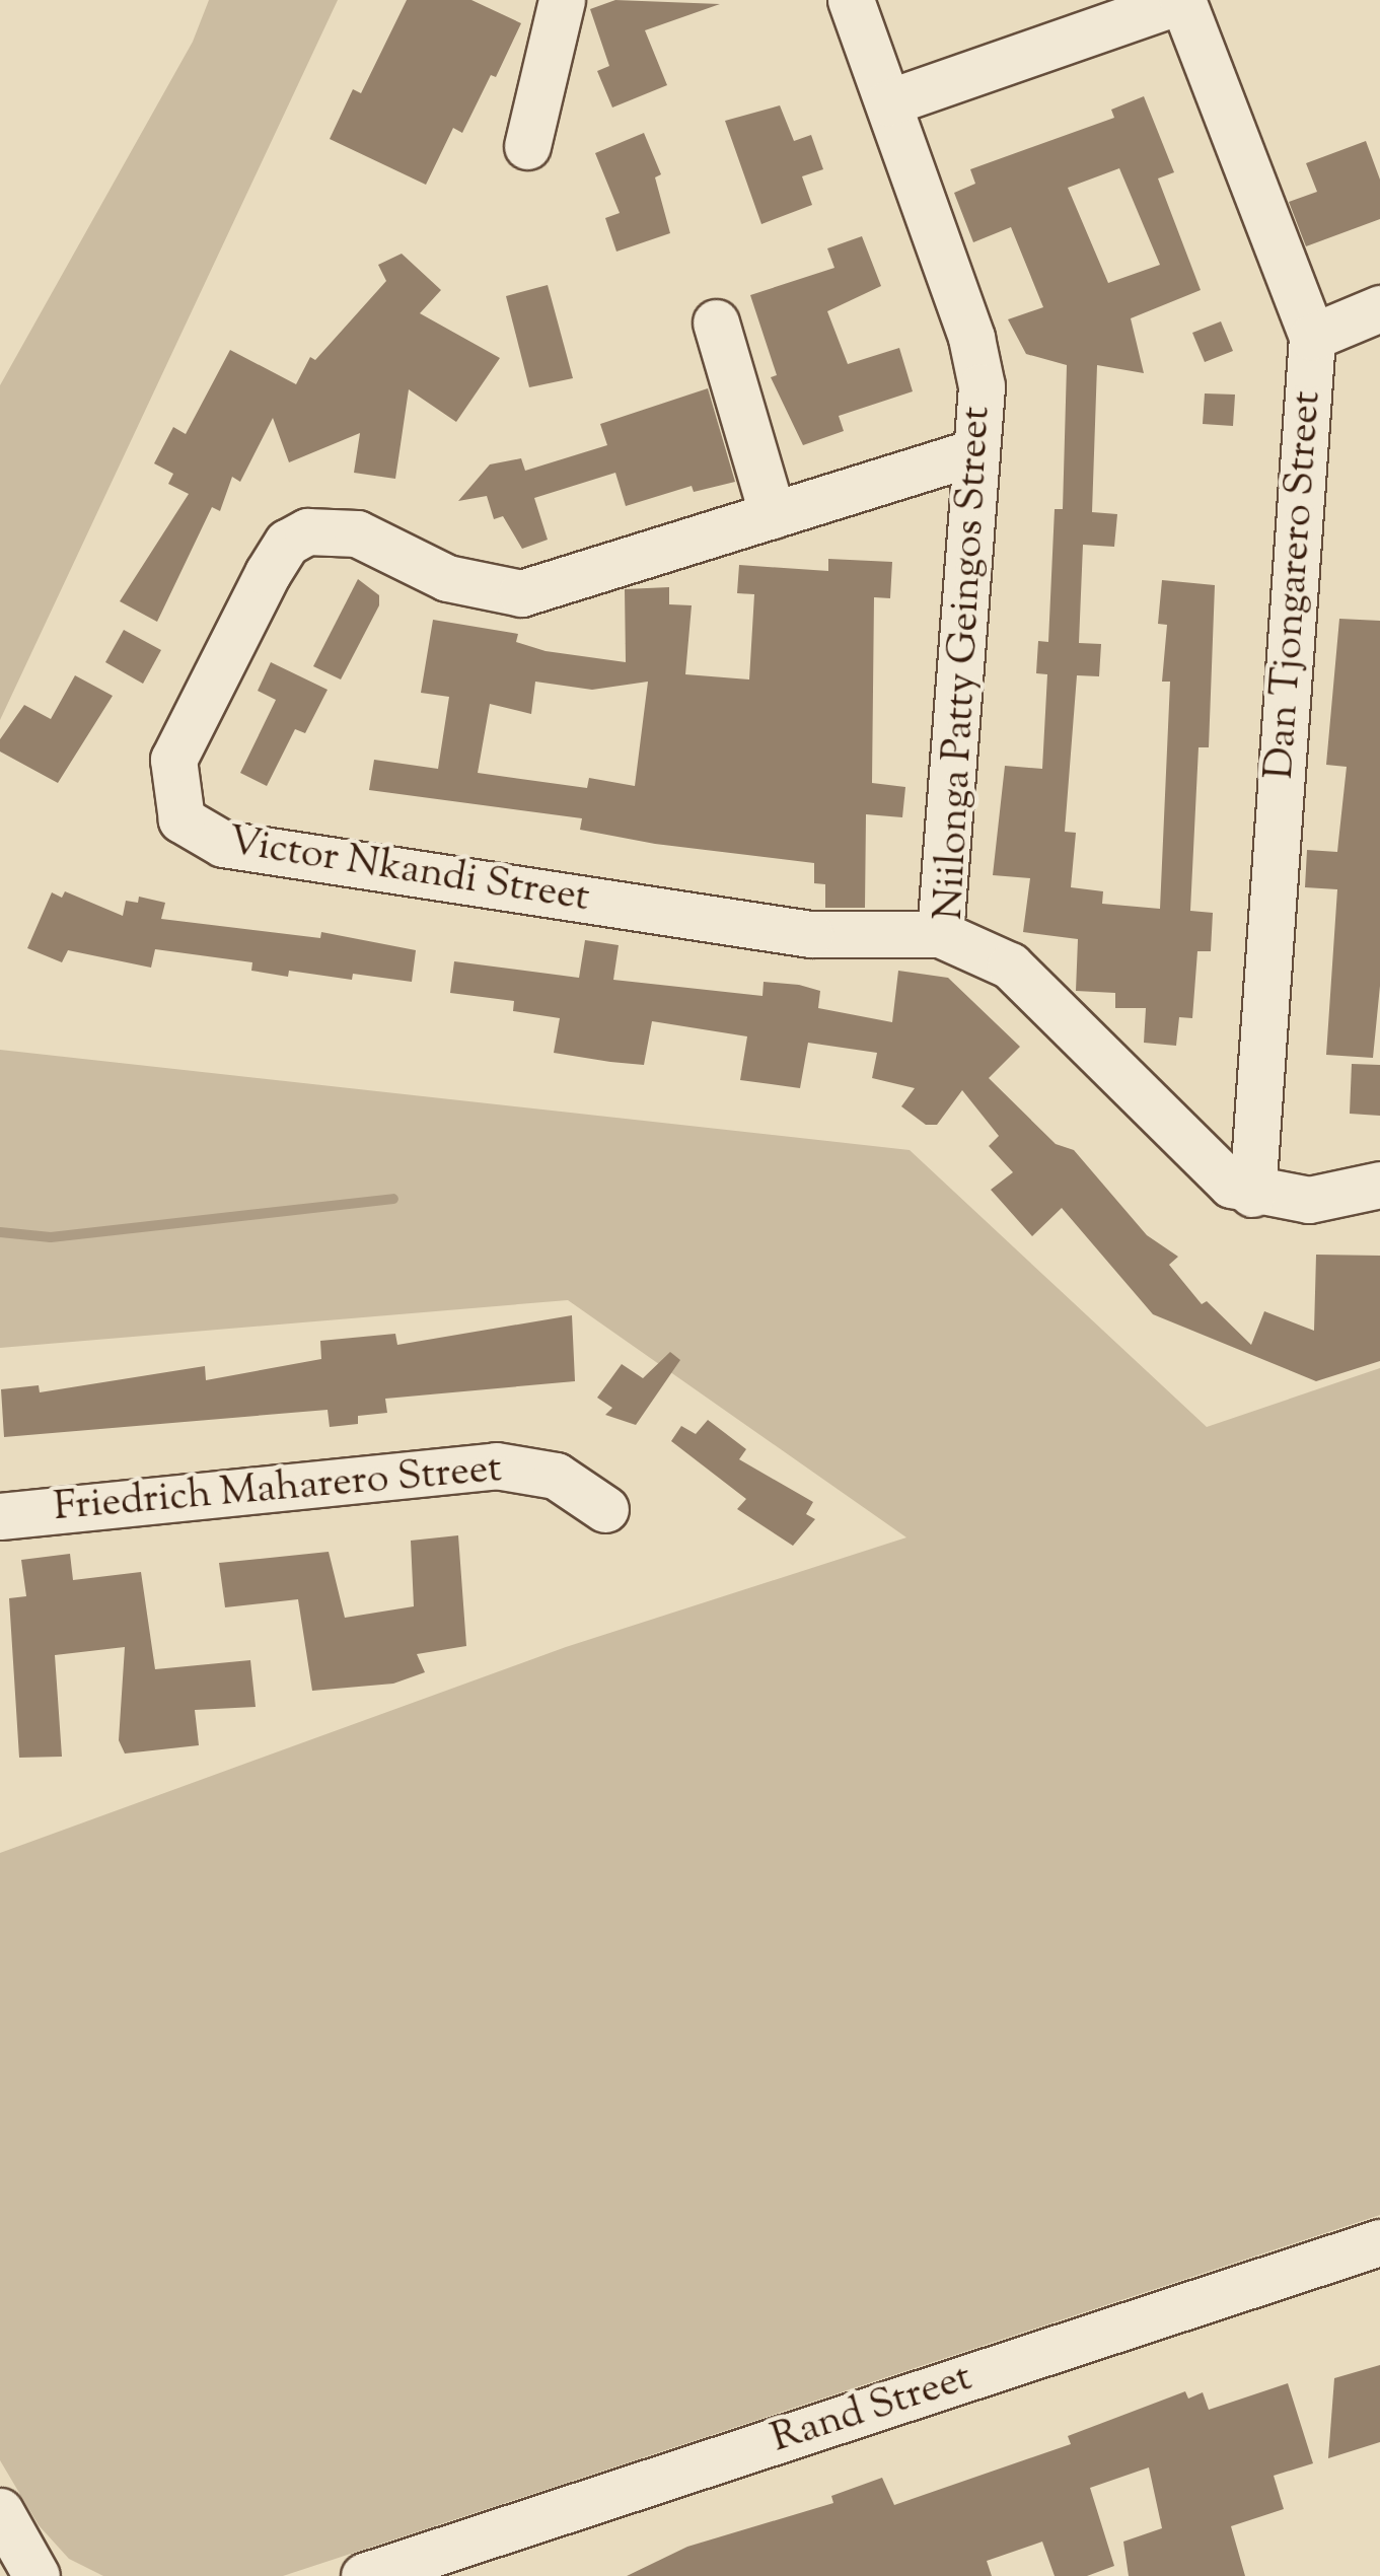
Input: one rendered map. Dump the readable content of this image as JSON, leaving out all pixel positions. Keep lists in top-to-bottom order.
{
  "streets": {
    "street": [
      "Dan Tjongarero Street",
      "Niilonga Patty Geingos Street",
      "Victor Nkandi Street",
      "Friedrich Maharero Street",
      "Rand Street"
    ]
  },
  "crossings": [
    ["Dan Tjongarero Street", "Niilonga Patty Geingos Street"],
    ["Niilonga Patty Geingos Street", "Victor Nkandi Street"]
  ]
}
